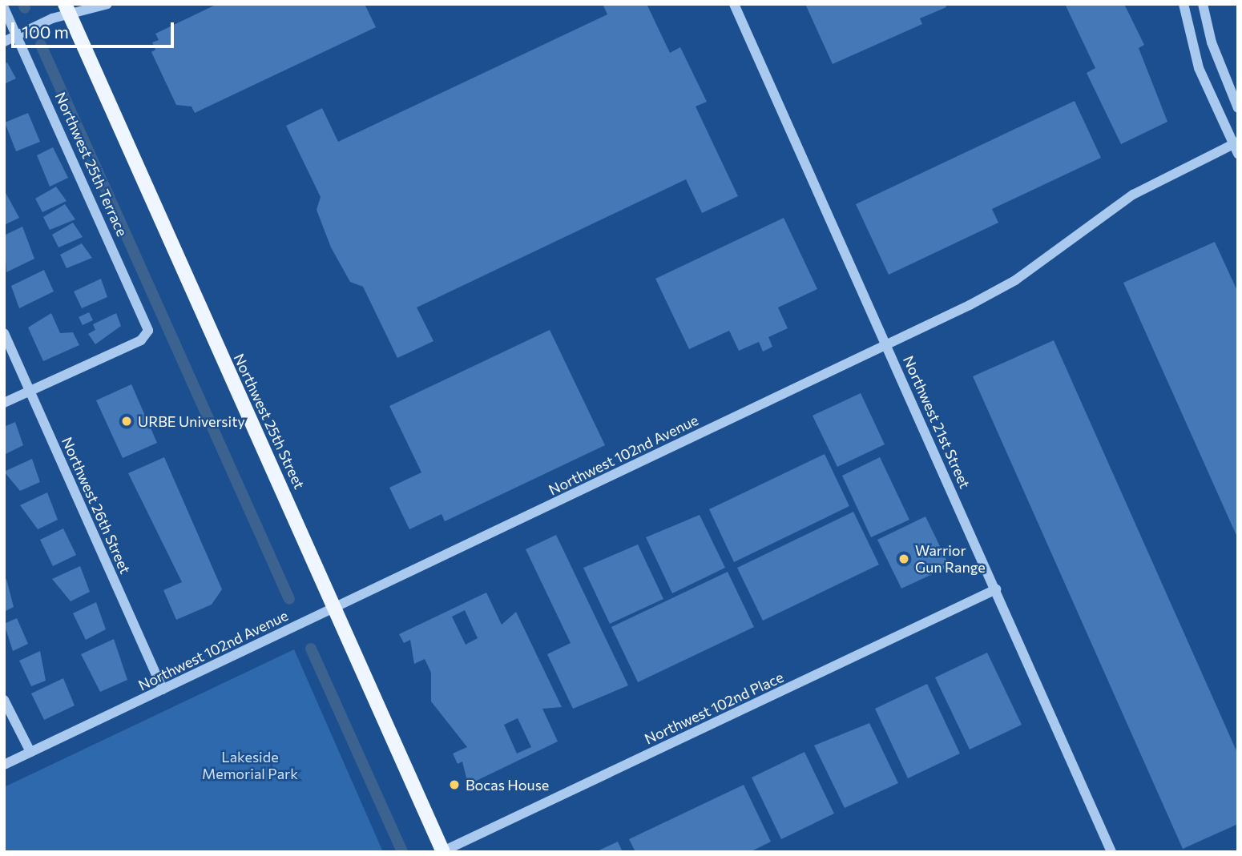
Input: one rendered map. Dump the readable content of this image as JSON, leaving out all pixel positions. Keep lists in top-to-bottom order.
{
  "streets": {
    "main road": ["Northwest 25th Street"],
    "street": [
      "Northwest 25th Terrace",
      "Northwest 21st Street",
      "Northwest 102nd Avenue",
      "Northwest 26th Street",
      "Northwest 102nd Place"
    ]
  },
  "crossings": [
    ["Northwest 25th Terrace", "Northwest 26th Street"],
    ["Northwest 25th Street", "Northwest 102nd Avenue"],
    ["Northwest 25th Street", "Northwest 102nd Place"],
    ["Northwest 21st Street", "Northwest 102nd Avenue"],
    ["Northwest 21st Street", "Northwest 102nd Place"],
    ["Northwest 102nd Avenue", "Northwest 26th Street"]
  ],
  "parks": ["Lakeside Memorial Park"],
  "places": ["URBE University", "Warrior Gun Range", "Bocas House"],
  "scale_bar": "100 m"
}
